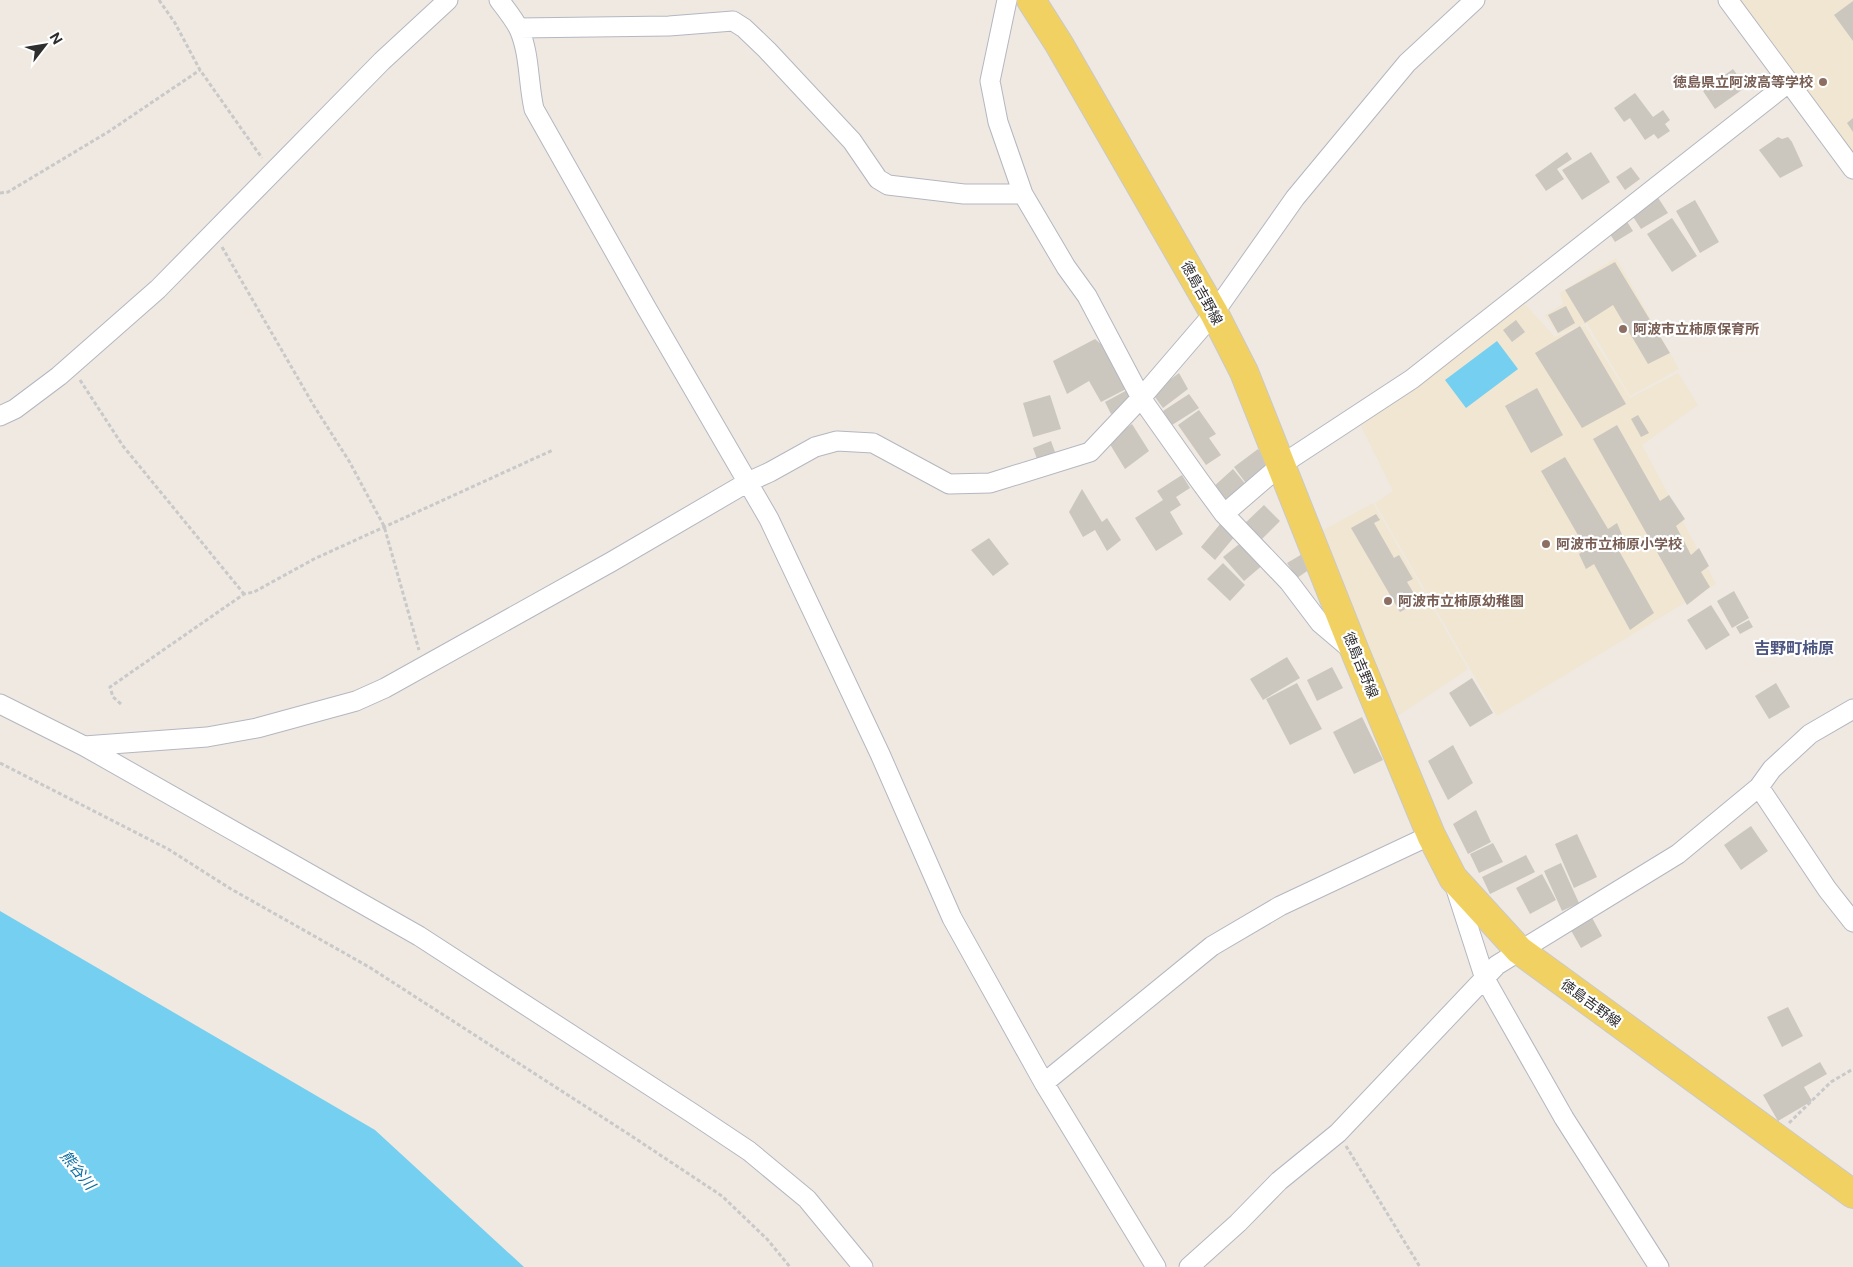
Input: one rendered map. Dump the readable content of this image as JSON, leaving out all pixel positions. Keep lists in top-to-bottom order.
{
  "streets": {
    "main road": ["徳島吉野線"]
  },
  "districts": ["吉野町柿原"],
  "water": ["熊谷川"],
  "places": [
    "徳島県立阿波高等学校",
    "阿波市立柿原保育所",
    "阿波市立柿原小学校",
    "阿波市立柿原幼稚園"
  ],
  "north": "top right"
}
